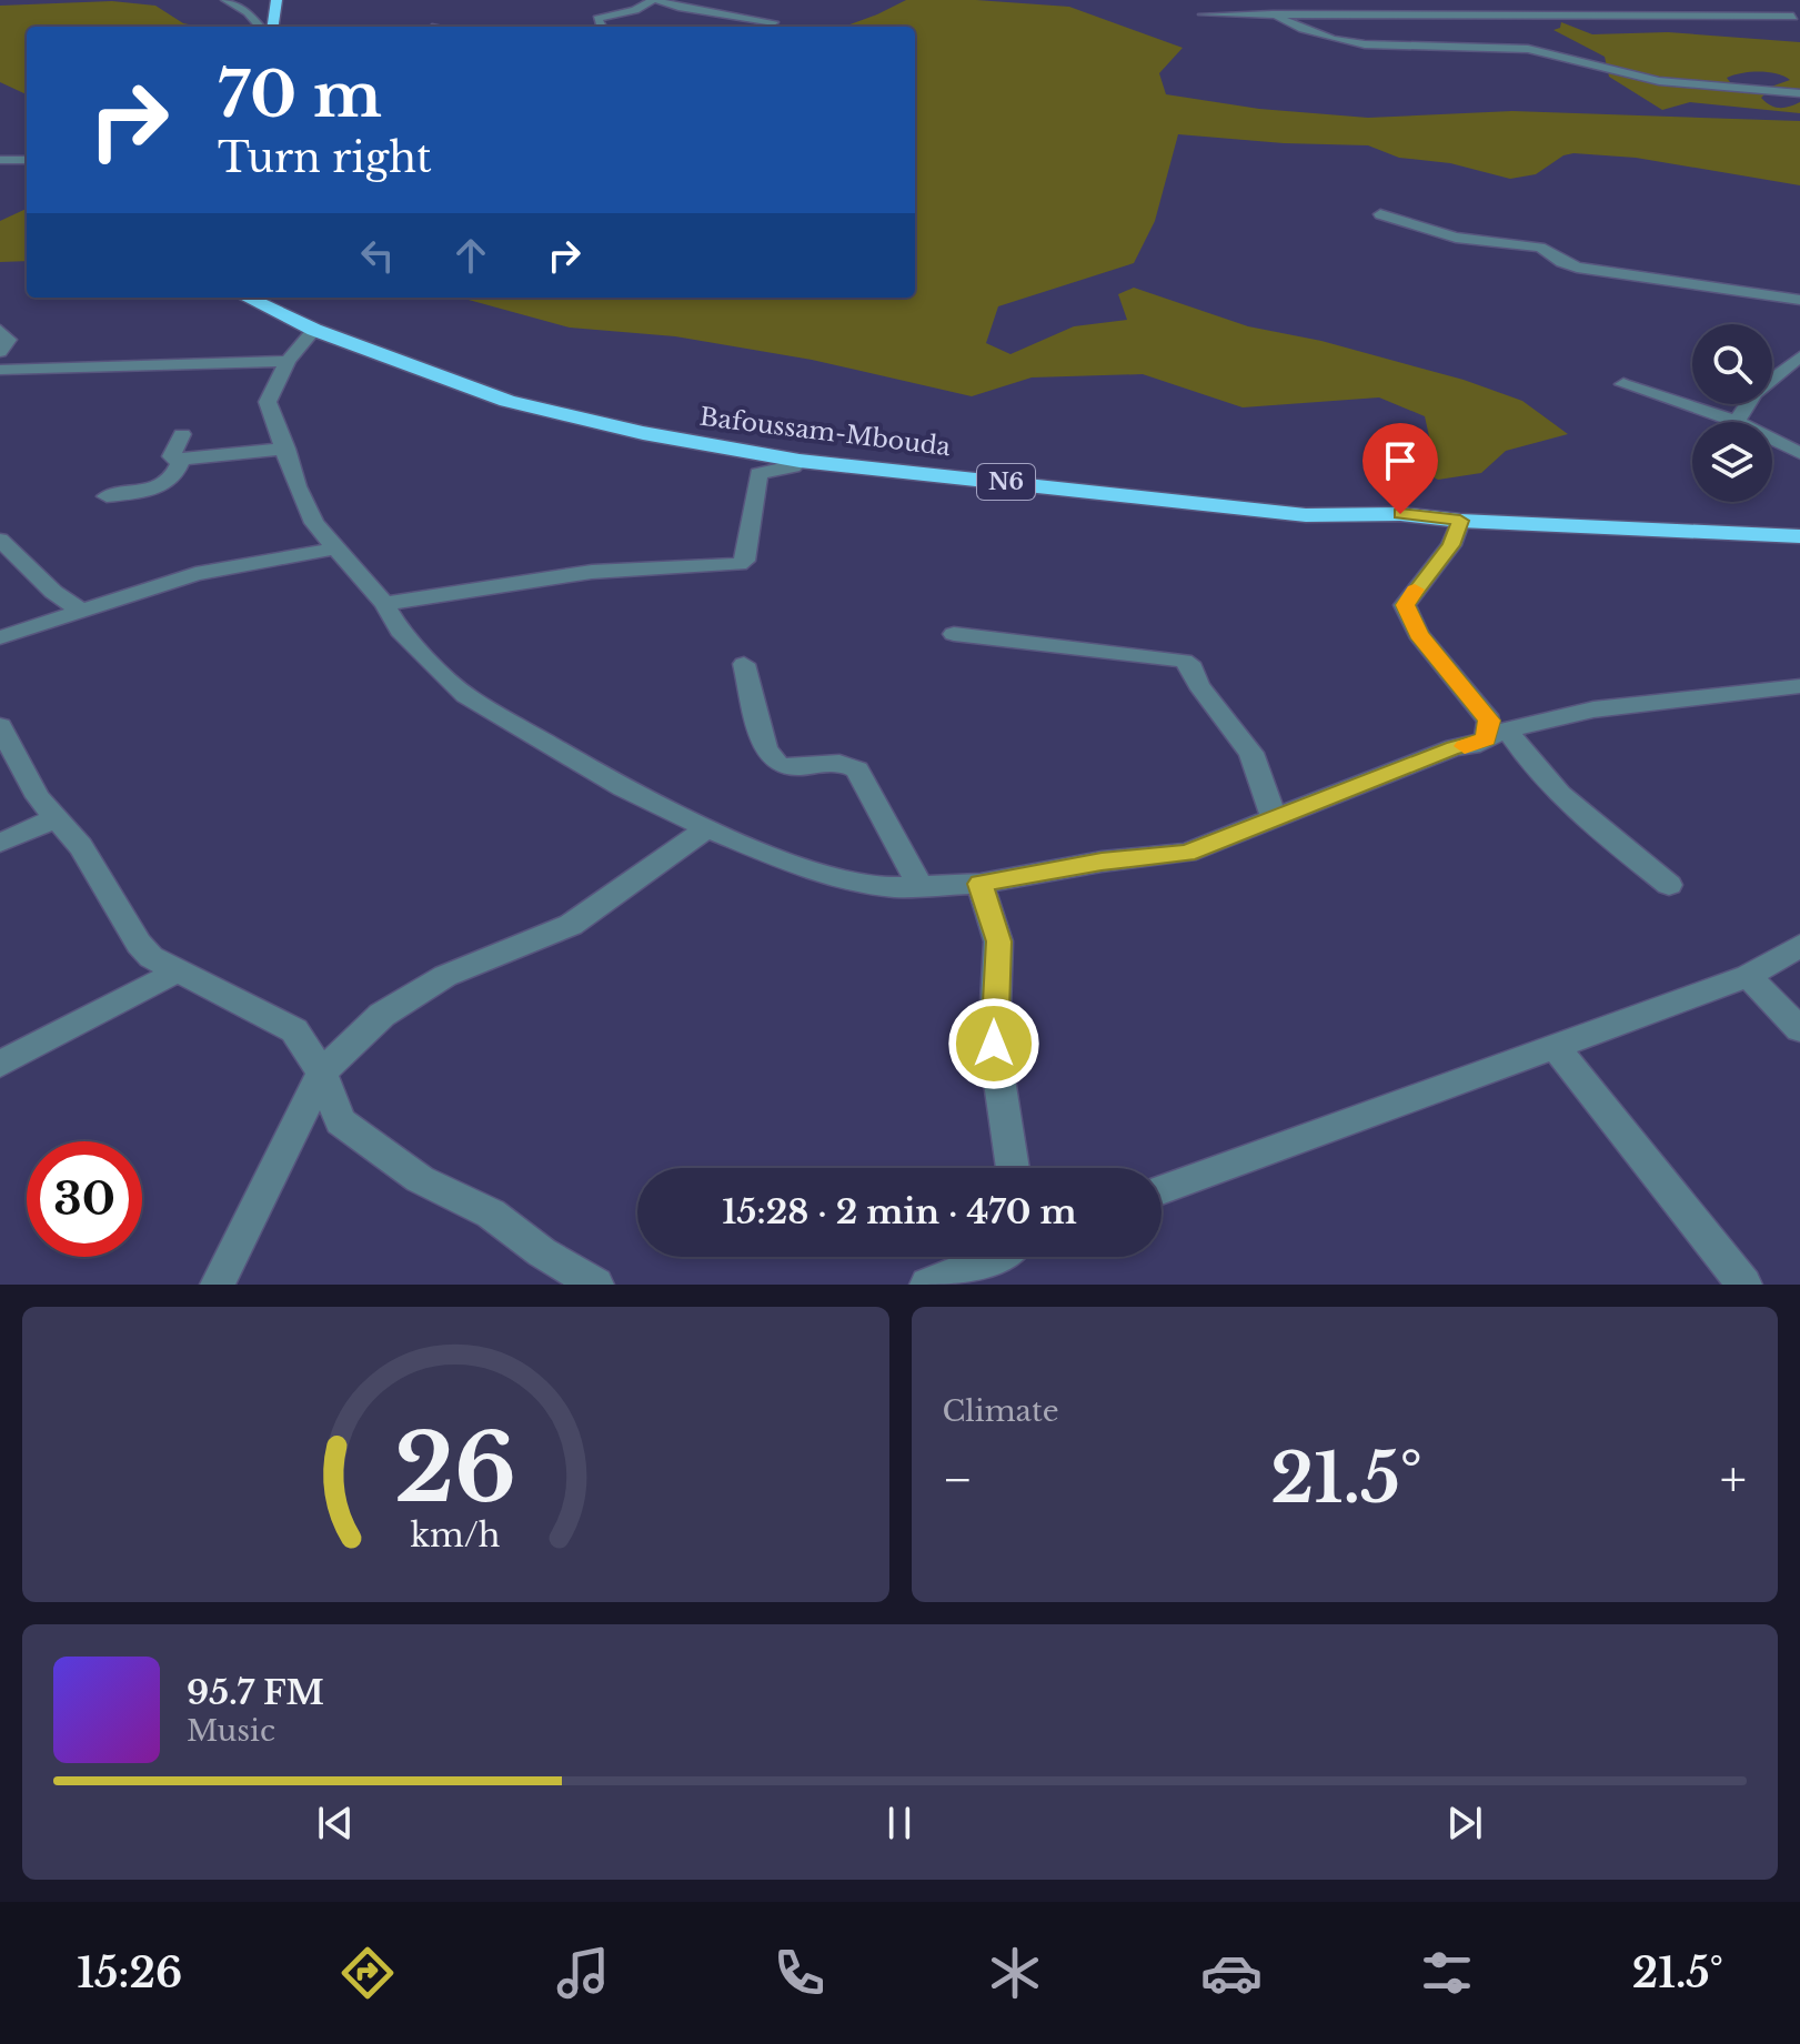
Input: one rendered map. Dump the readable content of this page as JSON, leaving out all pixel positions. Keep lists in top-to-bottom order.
{
  "streets": {
    "highway": ["Bafoussam-Mbouda", "N6"]
  },
  "page": {
    "turn": ["70 m", "Turn right"],
    "limit": "30",
    "trip": "15:28 · 2 min · 470 m",
    "tile": "Climate",
    "heat": ["−", "21.5°", "+"],
    "song": ["95.7 FM", "Music"],
    "tabs": ["15:26", "21.5°"],
    "gauge": ["26", "km/h"]
  }
}
